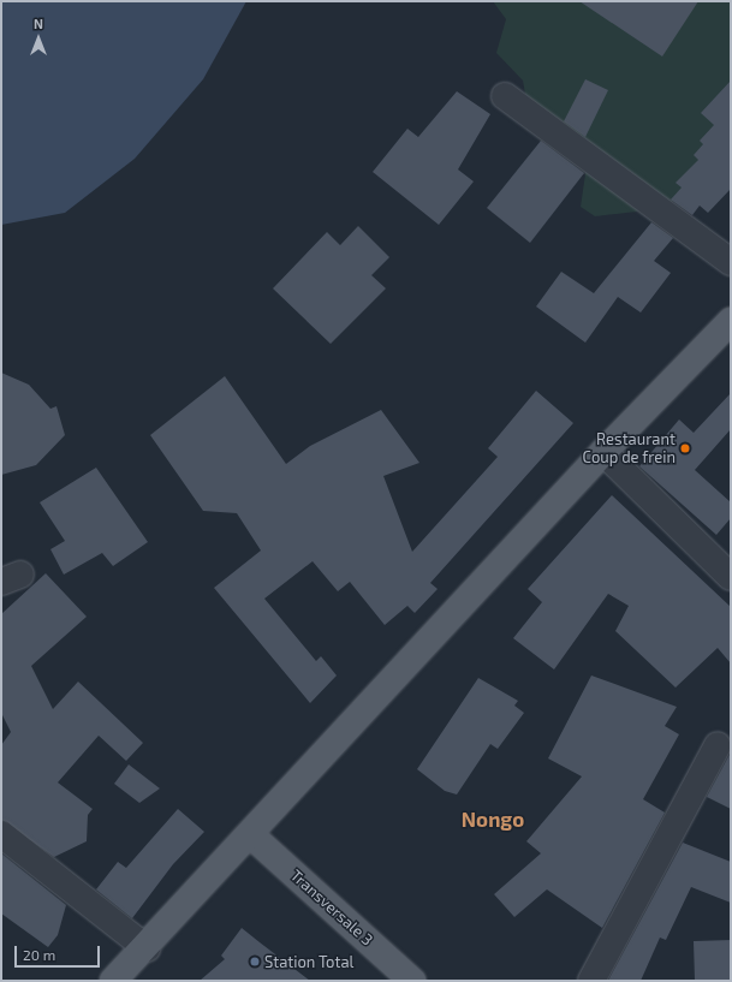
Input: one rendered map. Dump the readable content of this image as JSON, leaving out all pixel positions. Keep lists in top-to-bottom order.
{
  "streets": {
    "main road": ["Transversale 3"]
  },
  "districts": ["Nongo"],
  "places": ["Restaurant Coup de frein", "Station Total"],
  "scale_bar": "20 m",
  "north": "top"
}
